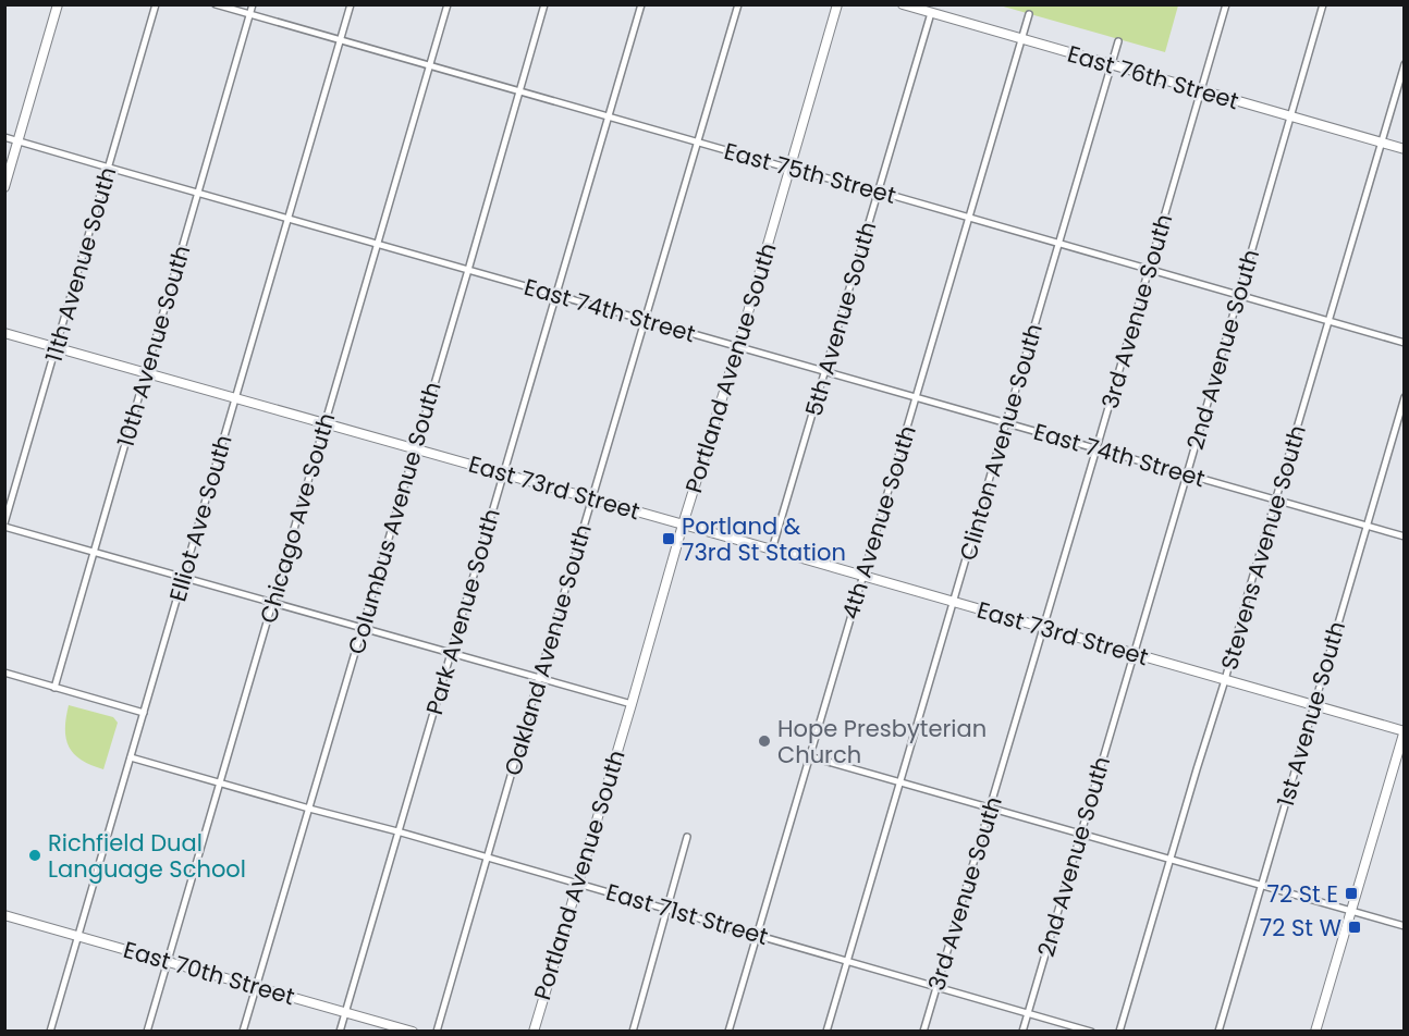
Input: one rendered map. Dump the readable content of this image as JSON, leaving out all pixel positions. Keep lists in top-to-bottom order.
{
  "streets": {
    "street": [
      "East 76th Street",
      "East 75th Street",
      "11th Avenue South",
      "East 74th Street",
      "3rd Avenue South",
      "5th Avenue South",
      "10th Avenue South",
      "2nd Avenue South",
      "Portland Avenue South",
      "Clinton Avenue South",
      "East 73rd Street",
      "Elliot Ave South",
      "Chicago Ave South",
      "Columbus Avenue South",
      "4th Avenue South",
      "Stevens Avenue South",
      "Park Avenue South",
      "Oakland Avenue South",
      "1st Avenue South",
      "East 71st Street",
      "East 70th Street"
    ]
  },
  "crossings": [
    ["East 76th Street", "3rd Avenue South"],
    ["East 76th Street", "5th Avenue South"],
    ["East 76th Street", "2nd Avenue South"],
    ["East 76th Street", "Clinton Avenue South"],
    ["East 76th Street", "4th Avenue South"],
    ["East 76th Street", "Stevens Avenue South"],
    ["East 75th Street", "3rd Avenue South"],
    ["East 75th Street", "5th Avenue South"],
    ["East 75th Street", "10th Avenue South"],
    ["East 75th Street", "2nd Avenue South"],
    ["East 75th Street", "Portland Avenue South"],
    ["East 75th Street", "Clinton Avenue South"],
    ["East 75th Street", "Elliot Ave South"],
    ["East 75th Street", "Chicago Ave South"],
    ["East 75th Street", "Columbus Avenue South"],
    ["East 75th Street", "4th Avenue South"],
    ["East 75th Street", "Stevens Avenue South"],
    ["East 75th Street", "Park Avenue South"],
    ["East 75th Street", "Oakland Avenue South"],
    ["11th Avenue South", "East 74th Street"],
    ["11th Avenue South", "East 73rd Street"],
    ["East 74th Street", "3rd Avenue South"],
    ["East 74th Street", "5th Avenue South"],
    ["East 74th Street", "10th Avenue South"],
    ["East 74th Street", "2nd Avenue South"],
    ["East 74th Street", "Portland Avenue South"],
    ["East 74th Street", "Clinton Avenue South"],
    ["East 74th Street", "Elliot Ave South"],
    ["East 74th Street", "Chicago Ave South"],
    ["East 74th Street", "Columbus Avenue South"],
    ["East 74th Street", "4th Avenue South"],
    ["East 74th Street", "Stevens Avenue South"],
    ["East 74th Street", "Park Avenue South"],
    ["East 74th Street", "Oakland Avenue South"],
    ["East 74th Street", "1st Avenue South"],
    ["3rd Avenue South", "East 73rd Street"],
    ["3rd Avenue South", "East 71st Street"],
    ["5th Avenue South", "East 73rd Street"],
    ["10th Avenue South", "East 73rd Street"],
    ["2nd Avenue South", "East 73rd Street"],
    ["2nd Avenue South", "East 71st Street"],
    ["Portland Avenue South", "East 73rd Street"],
    ["Portland Avenue South", "East 71st Street"],
    ["Clinton Avenue South", "East 73rd Street"],
    ["Clinton Avenue South", "East 71st Street"],
    ["East 73rd Street", "Elliot Ave South"],
    ["East 73rd Street", "Chicago Ave South"],
    ["East 73rd Street", "Columbus Avenue South"],
    ["East 73rd Street", "4th Avenue South"],
    ["East 73rd Street", "Stevens Avenue South"],
    ["East 73rd Street", "Park Avenue South"],
    ["East 73rd Street", "Oakland Avenue South"],
    ["East 73rd Street", "1st Avenue South"],
    ["Elliot Ave South", "East 71st Street"],
    ["Elliot Ave South", "East 70th Street"],
    ["Chicago Ave South", "East 71st Street"],
    ["Chicago Ave South", "East 70th Street"],
    ["Columbus Avenue South", "East 71st Street"],
    ["Columbus Avenue South", "East 70th Street"],
    ["4th Avenue South", "East 71st Street"],
    ["Park Avenue South", "East 71st Street"],
    ["Park Avenue South", "East 70th Street"],
    ["Oakland Avenue South", "East 71st Street"]
  ],
  "places": {
    "transit": ["Portland & 73rd St Station", "72 St E", "72 St W"],
    "other": ["Hope Presbyterian Church", "Richfield Dual Language School"]
  }
}
